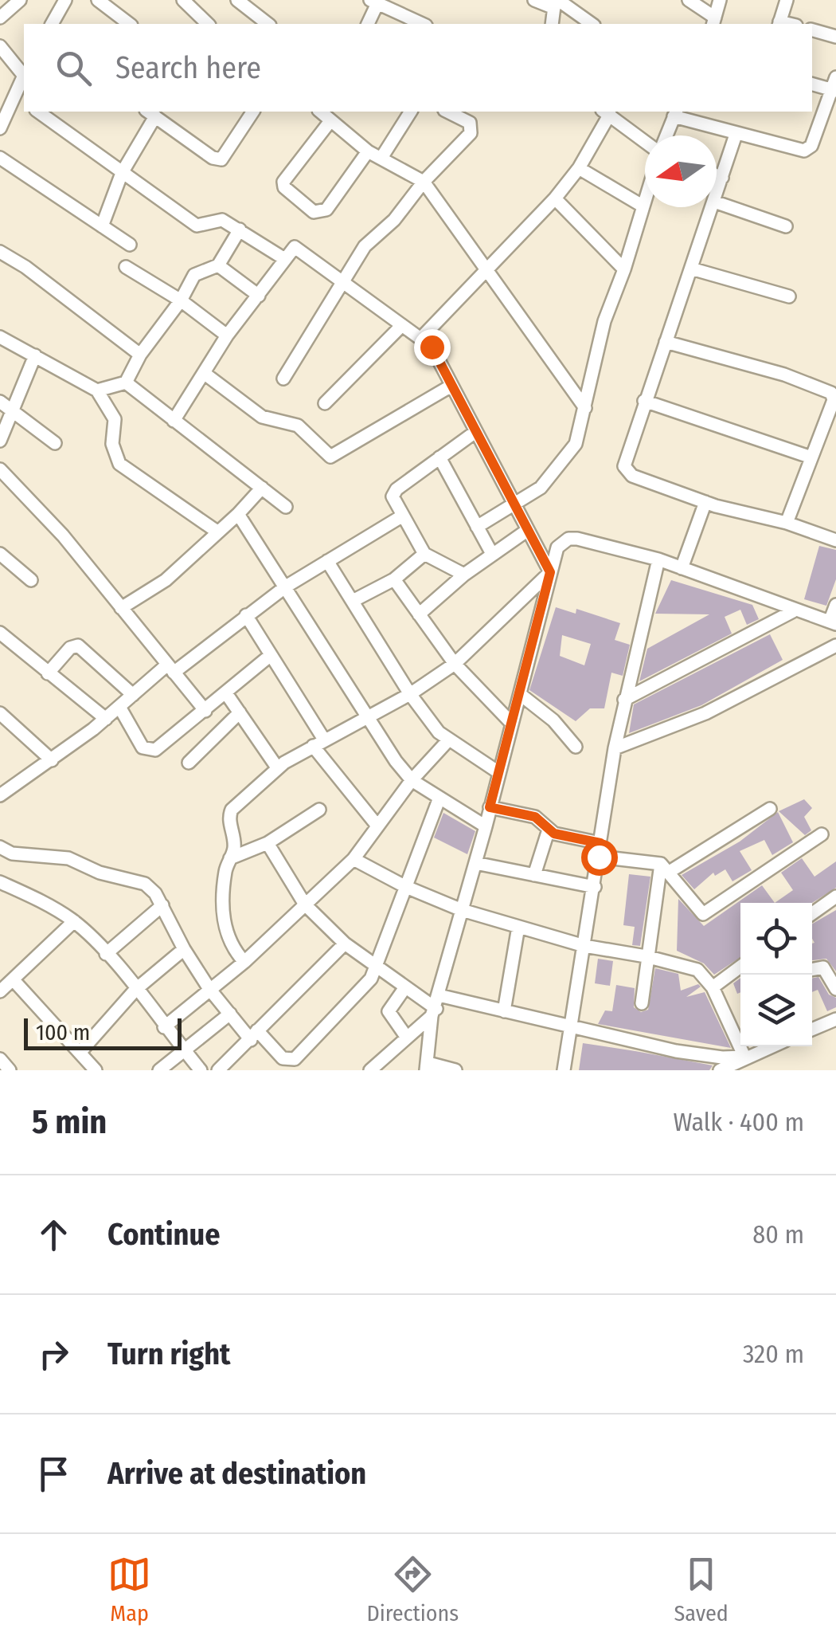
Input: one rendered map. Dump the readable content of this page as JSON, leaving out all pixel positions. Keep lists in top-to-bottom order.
{
  "scale_bar": "100 m",
  "north": "left",
  "page": {
    "search": "Search here",
    "scale": "100 m",
    "heading": ["5 min", "Walk · 400 m"],
    "list": [
      ["Continue", "80 m"],
      ["Turn right", "320 m"],
      "Arrive at destination"
    ],
    "nav": ["Map", "Directions", "Saved"]
  }
}
